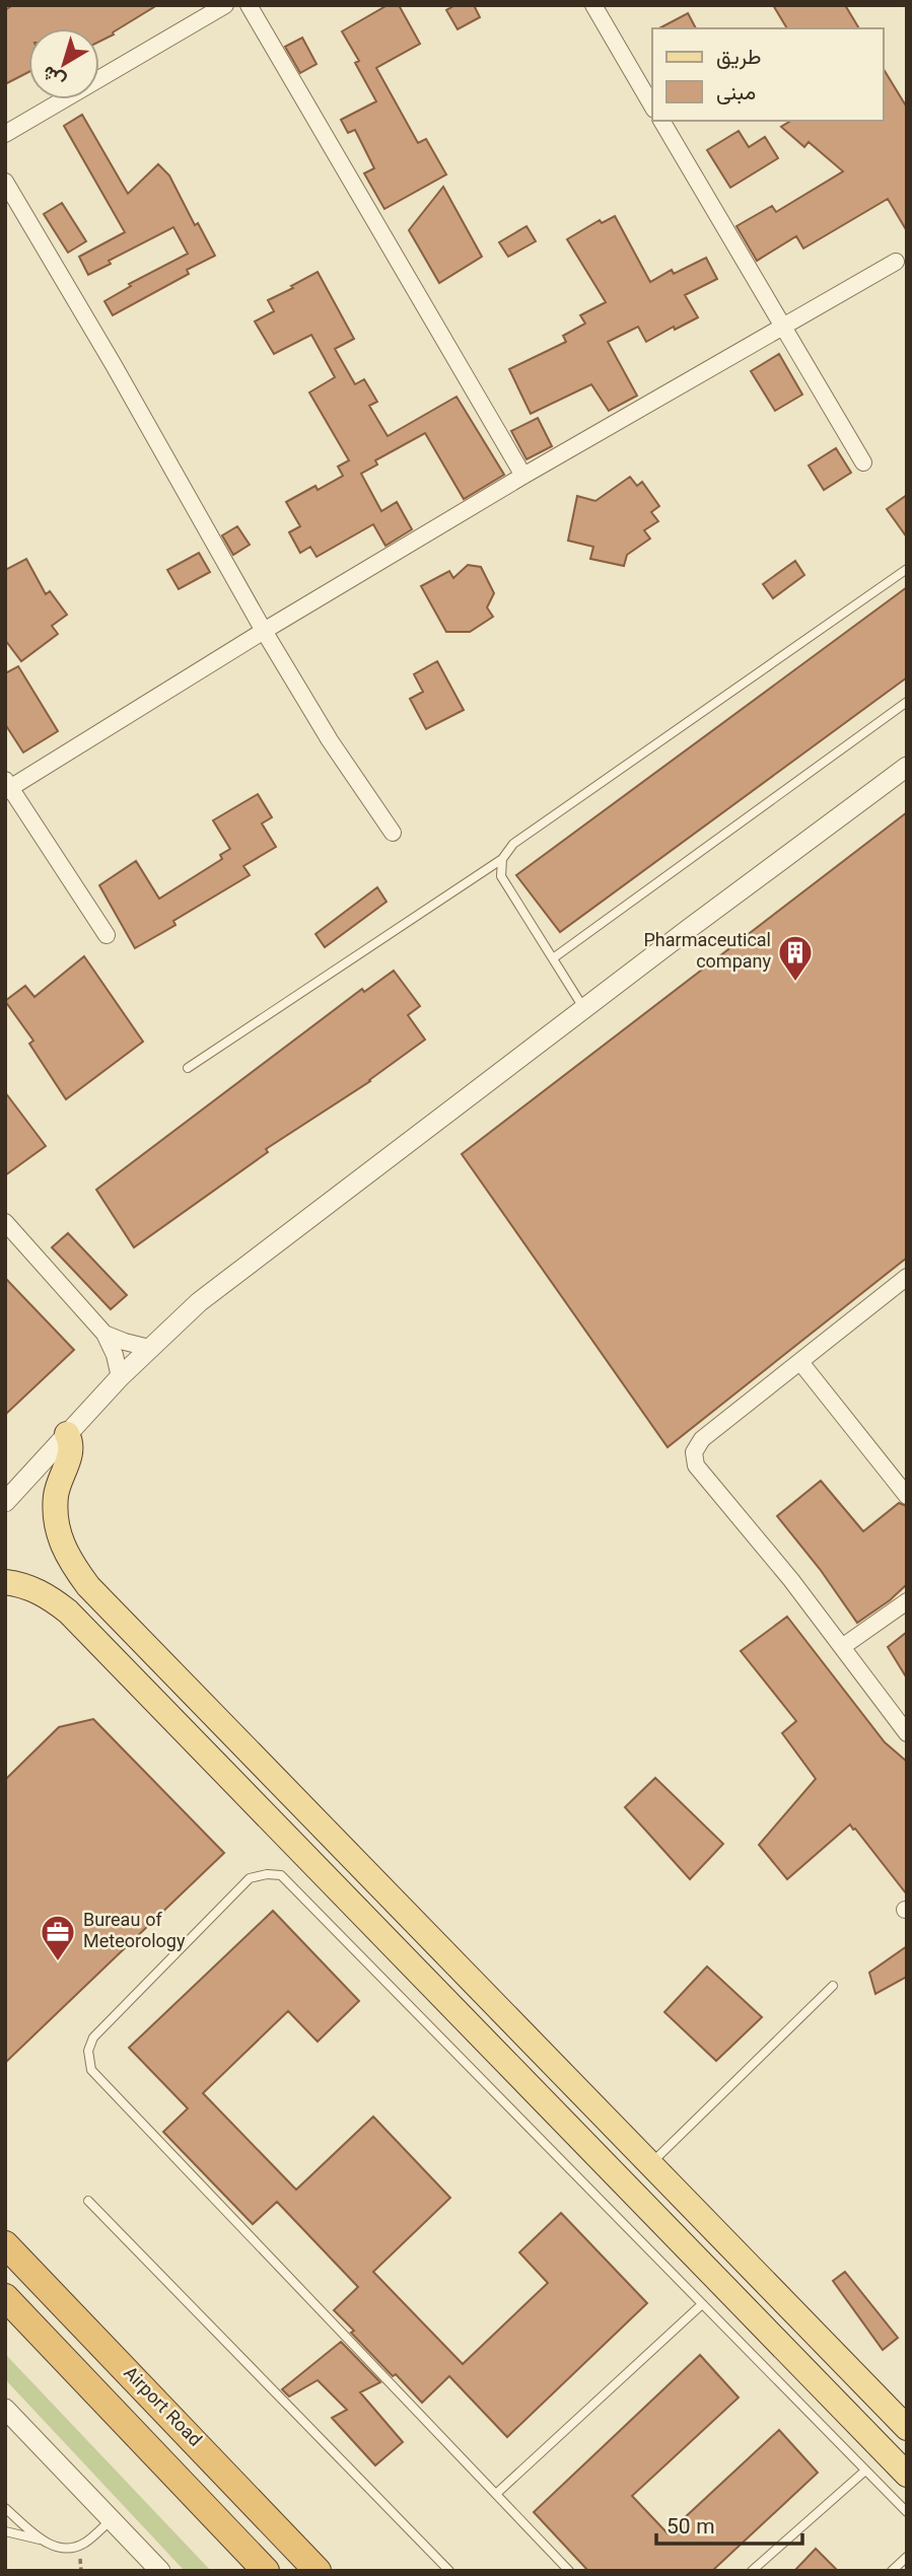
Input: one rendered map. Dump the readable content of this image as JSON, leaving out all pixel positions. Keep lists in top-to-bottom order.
{
  "streets": {
    "highway": ["Airport Road"]
  },
  "places": {
    "building": ["Pharmaceutical company"],
    "office": ["Bureau of Meteorology"]
  },
  "legend": ["طريق", "مبنى"],
  "scale_bar": "50 m",
  "north": "bottom left"
}
